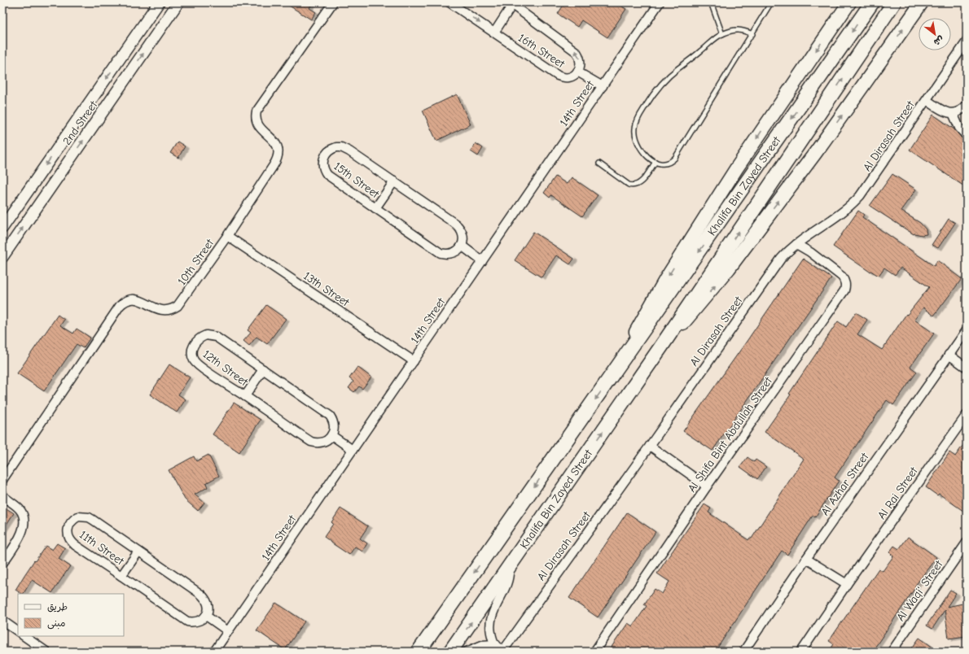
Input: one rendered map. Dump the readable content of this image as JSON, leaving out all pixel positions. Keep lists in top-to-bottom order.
{
  "streets": {
    "highway": ["Khalifa Bin Zayed Street"],
    "street": [
      "16th Street",
      "14th Street",
      "2nd Street",
      "Al Dirasah Street",
      "15th Street",
      "10th Street",
      "13th Street",
      "12th Street",
      "Al Shifa Bint Abdullah Street",
      "Al Azhar Street",
      "Al Rai Street",
      "11th Street",
      "Al Waqi' Street"
    ]
  },
  "crossings": [
    ["16th Street", "14th Street"],
    ["14th Street", "13th Street"],
    ["Al Dirasah Street", "Al Shifa Bint Abdullah Street"],
    ["10th Street", "13th Street"]
  ],
  "legend": ["طريق", "مبنى"],
  "north": "bottom right"
}
